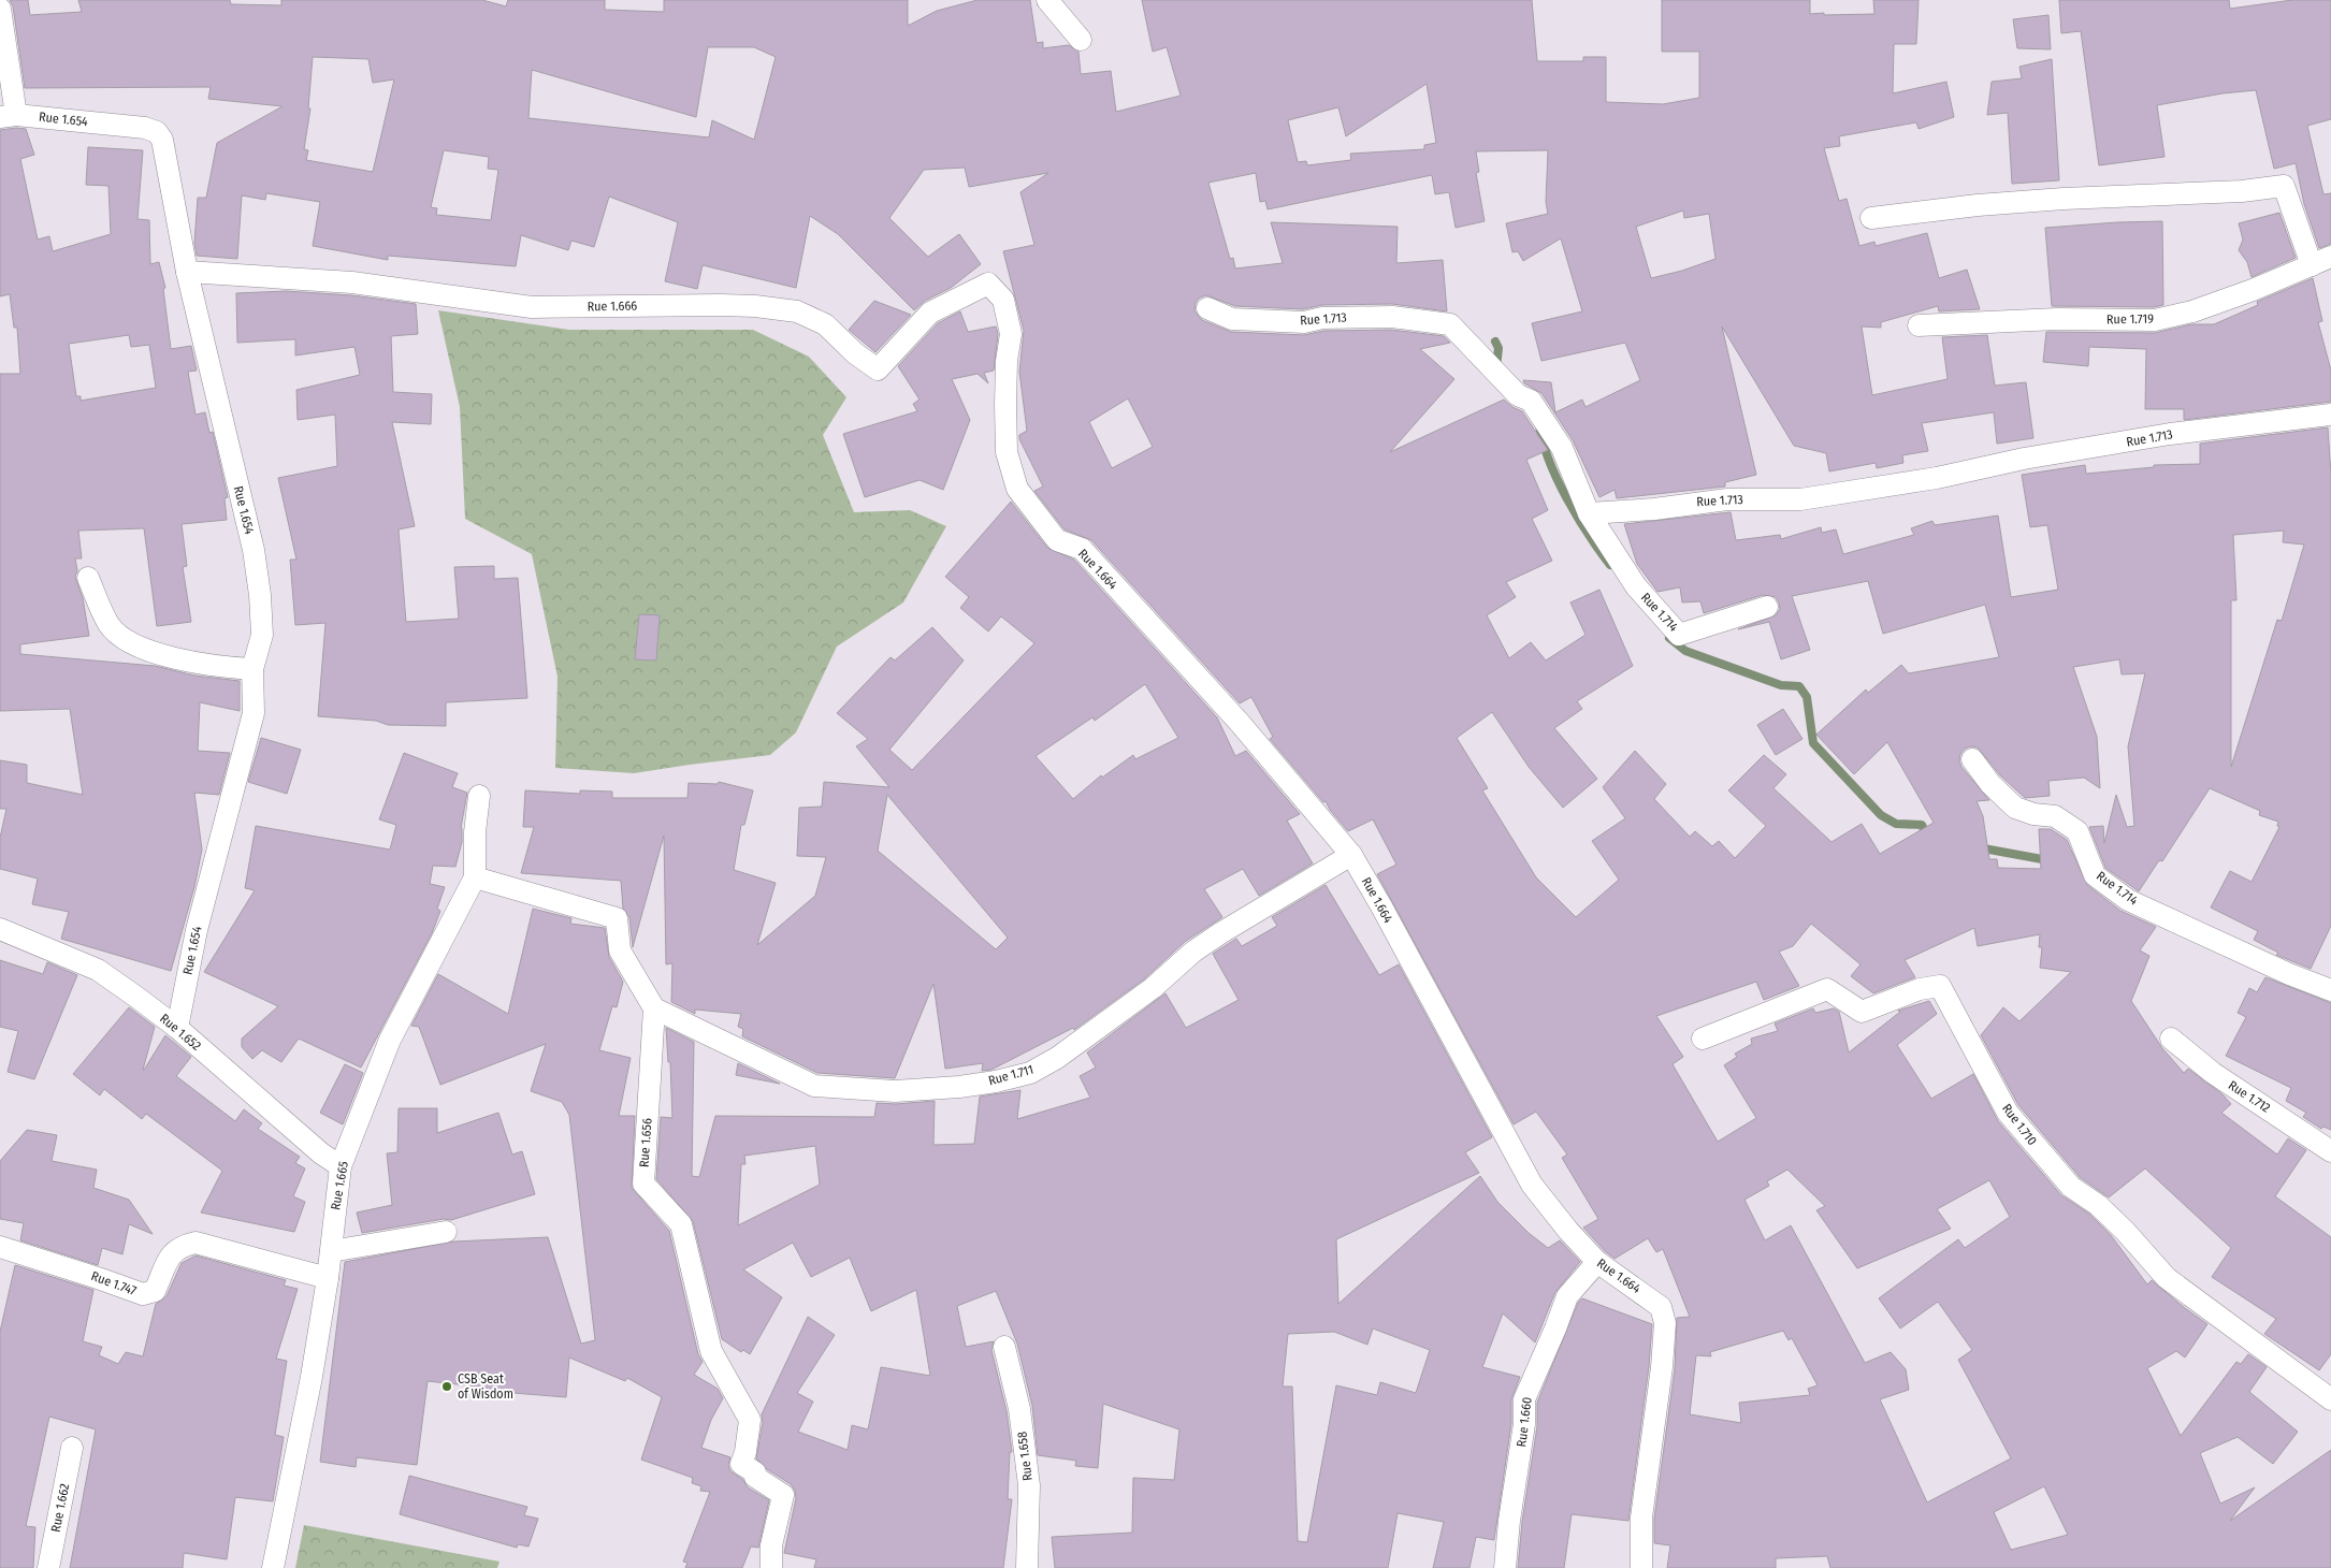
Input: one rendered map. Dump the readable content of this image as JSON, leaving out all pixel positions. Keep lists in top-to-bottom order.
{
  "streets": {
    "street": [
      "Rue 1.654",
      "Rue 1.666",
      "Rue 1.713",
      "Rue 1.719",
      "Rue 1.664",
      "Rue 1.714",
      "Rue 1.652",
      "Rue 1.711",
      "Rue 1.712",
      "Rue 1.710",
      "Rue 1.656",
      "Rue 1.665",
      "Rue 1.747",
      "Rue 1.660",
      "Rue 1.658",
      "Rue 1.662"
    ]
  },
  "crossings": [
    ["Rue 1.654", "Rue 1.666"],
    ["Rue 1.654", "Rue 1.652"],
    ["Rue 1.666", "Rue 1.664"],
    ["Rue 1.713", "Rue 1.714"],
    ["Rue 1.664", "Rue 1.711"],
    ["Rue 1.664", "Rue 1.660"],
    ["Rue 1.652", "Rue 1.665"],
    ["Rue 1.711", "Rue 1.656"],
    ["Rue 1.665", "Rue 1.747"]
  ],
  "places": ["CSB Seat of Wisdom"]
}
